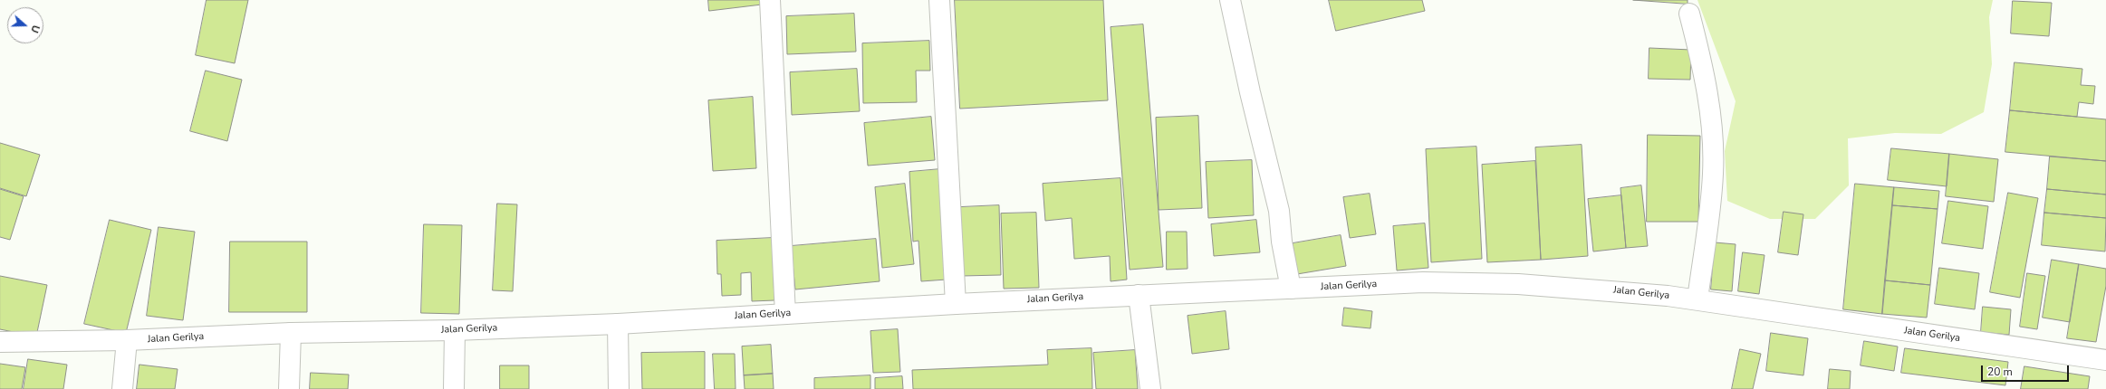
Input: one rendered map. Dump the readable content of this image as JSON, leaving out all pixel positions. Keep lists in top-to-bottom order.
{
  "streets": {
    "street": ["Jalan Gerilya"]
  },
  "scale_bar": "20 m",
  "north": "right"
}
